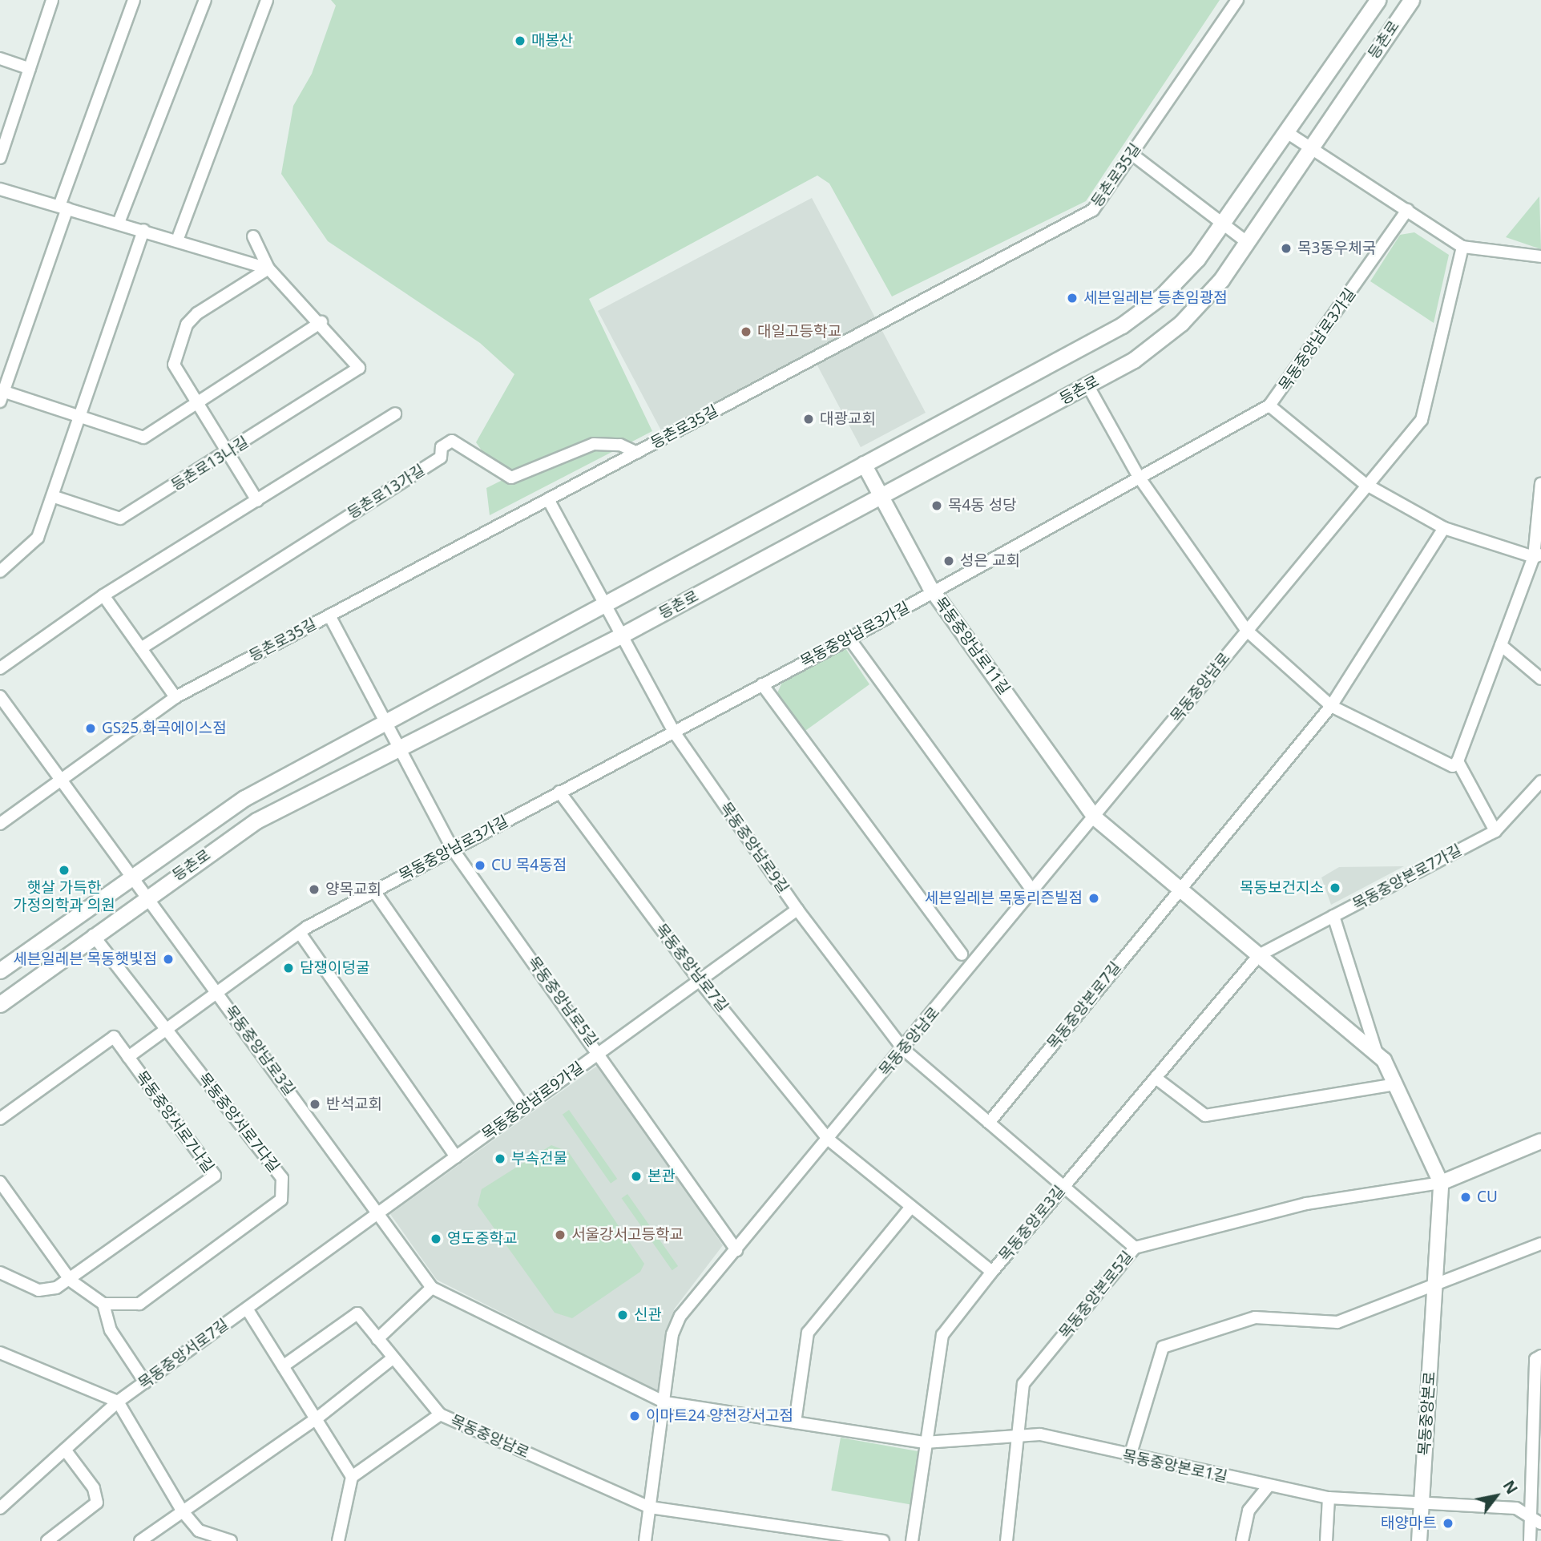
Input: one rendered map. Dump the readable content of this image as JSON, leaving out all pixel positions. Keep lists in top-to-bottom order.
{
  "streets": {
    "main road": ["등촌로"],
    "street": [
      "등촌로35길",
      "목동중앙남로3가길",
      "등촌로13나길",
      "등촌로13가길",
      "목동중앙남로11길",
      "목동중앙남로",
      "목동중앙남로9길",
      "목동중앙본로7가길",
      "목동중앙남로7길",
      "목동중앙남로5길",
      "목동중앙본로7길",
      "목동중앙남로3길",
      "목동중앙남로9가길",
      "목동중앙서로7나길",
      "목동중앙서로7다길",
      "목동중앙로3길",
      "목동중앙본로5길",
      "목동중앙서로7길",
      "목동중앙본로",
      "목동중앙본로1길"
    ]
  },
  "crossings": [
    ["등촌로", "목동중앙남로11길"],
    ["등촌로", "목동중앙남로9길"],
    ["등촌로", "목동중앙남로5길"],
    ["등촌로", "목동중앙남로3길"],
    ["등촌로", "목동중앙서로7다길"],
    ["등촌로35길", "등촌로13가길"],
    ["등촌로35길", "목동중앙남로3길"],
    ["목동중앙남로3가길", "목동중앙남로11길"],
    ["목동중앙남로3가길", "목동중앙남로9길"],
    ["목동중앙남로3가길", "목동중앙남로7길"],
    ["목동중앙남로3가길", "목동중앙남로5길"],
    ["목동중앙남로3가길", "목동중앙남로3길"],
    ["목동중앙남로3가길", "목동중앙서로7나길"],
    ["목동중앙남로3가길", "목동중앙서로7다길"],
    ["목동중앙남로11길", "목동중앙남로"],
    ["목동중앙남로", "목동중앙남로9길"],
    ["목동중앙남로", "목동중앙남로7길"],
    ["목동중앙남로", "목동중앙남로5길"],
    ["목동중앙남로", "목동중앙남로3길"],
    ["목동중앙남로9길", "목동중앙본로7길"],
    ["목동중앙남로9길", "목동중앙남로9가길"],
    ["목동중앙남로9길", "목동중앙로3길"],
    ["목동중앙남로9길", "목동중앙본로5길"],
    ["목동중앙본로7가길", "목동중앙로3길"],
    ["목동중앙남로7길", "목동중앙남로9가길"],
    ["목동중앙남로5길", "목동중앙남로9가길"],
    ["목동중앙남로3길", "목동중앙남로9가길"],
    ["목동중앙남로3길", "목동중앙서로7길"],
    ["목동중앙남로3길", "목동중앙본로1길"],
    ["목동중앙남로9가길", "목동중앙서로7길"],
    ["목동중앙로3길", "목동중앙본로1길"],
    ["목동중앙본로5길", "목동중앙본로"],
    ["목동중앙본로5길", "목동중앙본로1길"],
    ["목동중앙본로", "목동중앙본로1길"]
  ],
  "places": [
    "매봉산",
    "목3동우체국",
    "세븐일레븐 등촌임광점",
    "대일고등학교",
    "대광교회",
    "목4동 성당",
    "성은 교회",
    "GS25 화곡에이스점",
    "CU 목4동점",
    "햇살 가득한 가정의학과 의원",
    "목동보건지소",
    "양목교회",
    "세븐일레븐 목동리즌빌점",
    "세븐일레븐 목동햇빛점",
    "담쟁이덩굴",
    "반석교회",
    "부속건물",
    "본관",
    "CU",
    "서울강서고등학교",
    "영도중학교",
    "신관",
    "이마트24 양천강서고점",
    "태양마트"
  ],
  "north": "top right"
}
